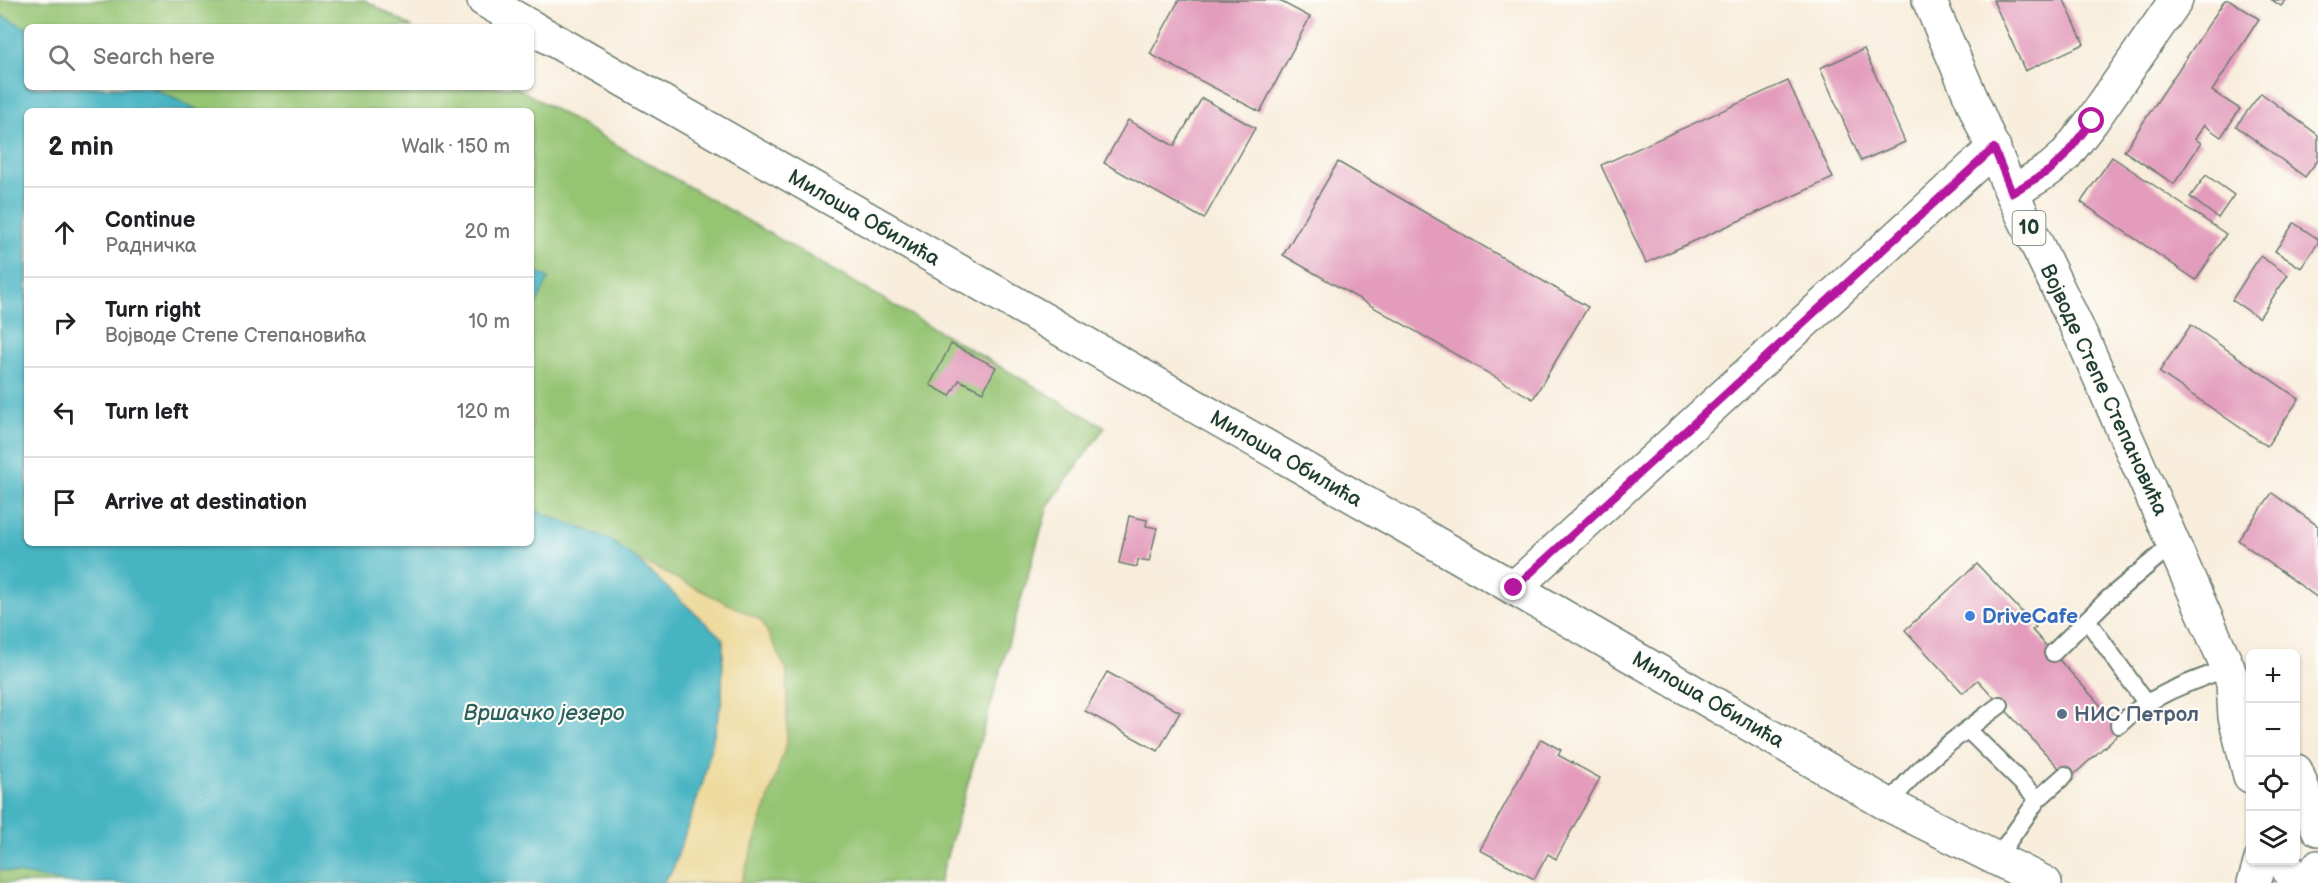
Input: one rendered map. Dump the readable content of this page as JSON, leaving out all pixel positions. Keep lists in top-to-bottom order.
{
  "streets": {
    "street": ["Милоша Обилића", "10", "Војводе Степе Степановића"]
  },
  "water": ["Вршачко језеро"],
  "places": ["DriveCafe", "НИС Петрол"],
  "page": {
    "search": "Search here",
    "heading": ["2 min", "Walk · 150 m"],
    "list": [
      ["Continue", "Радничка", "20 m"],
      ["Turn right", "Војводе Степе Степановића", "10 m"],
      ["Turn left", "120 m"],
      "Arrive at destination"
    ],
    "map_buttons": ["+", "−"]
  }
}
